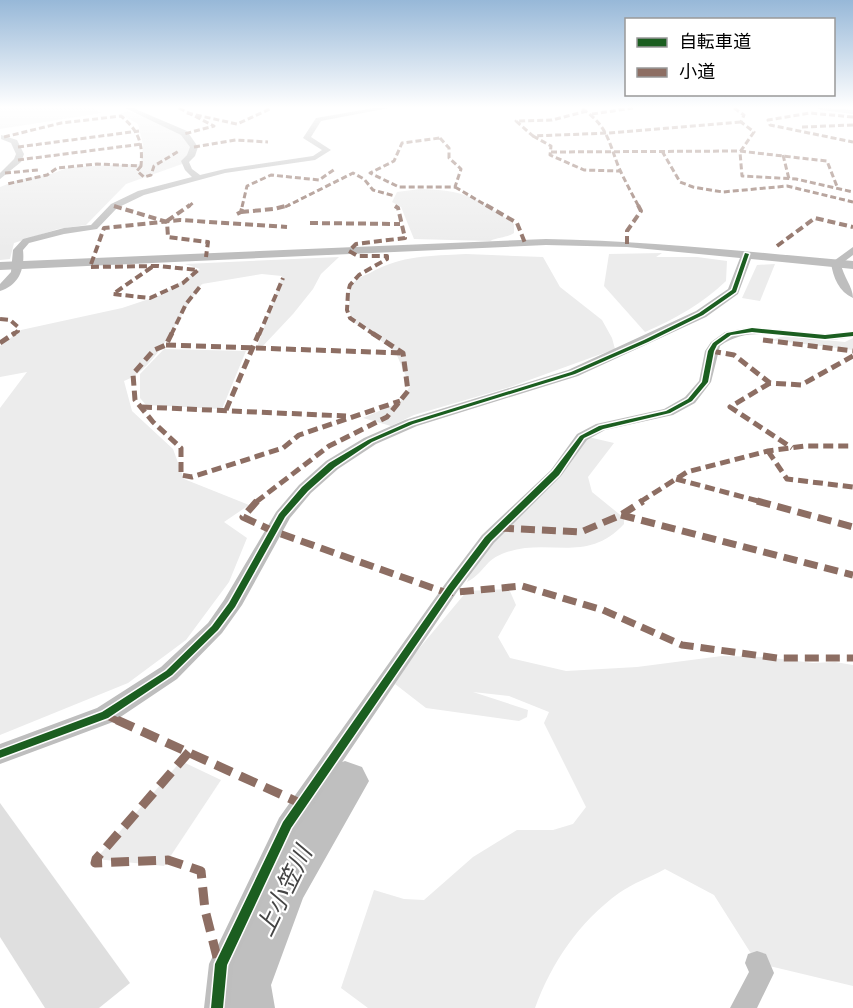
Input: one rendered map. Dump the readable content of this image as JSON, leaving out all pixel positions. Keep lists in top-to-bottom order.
{
  "water": ["上小笠川"],
  "legend": ["自転車道", "小道"]
}
